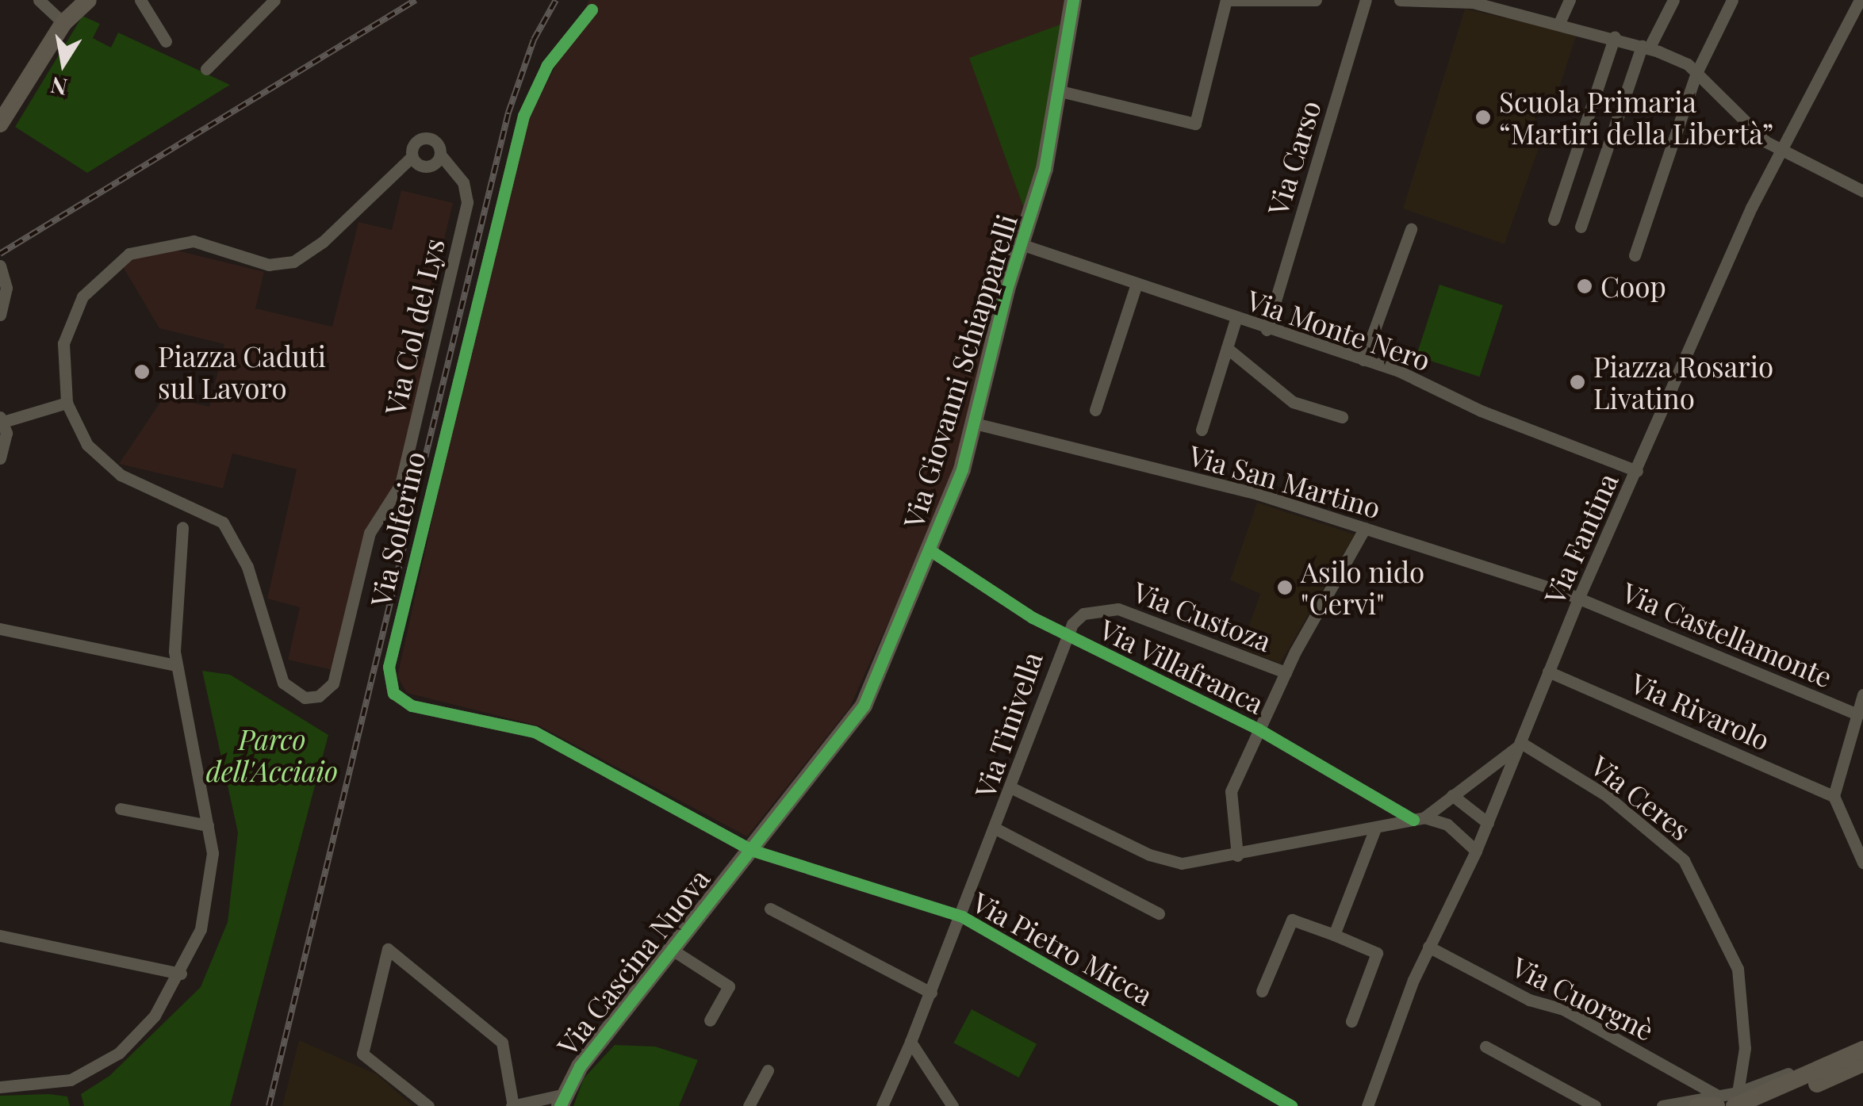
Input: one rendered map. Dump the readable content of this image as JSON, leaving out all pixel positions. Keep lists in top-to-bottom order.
{
  "streets": {
    "street": [
      "Via Carso",
      "Via Col del Lys",
      "Via Monte Nero",
      "Via Giovanni Schiapparelli",
      "Via San Martino",
      "Via Solferino",
      "Via Fantina",
      "Via Custoza",
      "Via Castellamonte",
      "Via Villafranca",
      "Via Rivarolo",
      "Via Tinivella",
      "Via Ceres",
      "Via Pietro Micca",
      "Via Cascina Nuova",
      "Via Cuorgnè"
    ]
  },
  "crossings": [
    ["Via Carso", "Via Monte Nero"],
    ["Via Monte Nero", "Via Giovanni Schiapparelli"],
    ["Via Monte Nero", "Via Fantina"],
    ["Via Giovanni Schiapparelli", "Via San Martino"],
    ["Via Giovanni Schiapparelli", "Via Solferino"],
    ["Via Giovanni Schiapparelli", "Via Villafranca"],
    ["Via Giovanni Schiapparelli", "Via Pietro Micca"],
    ["Via Giovanni Schiapparelli", "Via Cascina Nuova"],
    ["Via San Martino", "Via Fantina"],
    ["Via San Martino", "Via Castellamonte"],
    ["Via Solferino", "Via Pietro Micca"],
    ["Via Solferino", "Via Cascina Nuova"],
    ["Via Fantina", "Via Castellamonte"],
    ["Via Fantina", "Via Villafranca"],
    ["Via Fantina", "Via Rivarolo"],
    ["Via Fantina", "Via Ceres"],
    ["Via Fantina", "Via Cuorgnè"],
    ["Via Custoza", "Via Villafranca"],
    ["Via Custoza", "Via Tinivella"],
    ["Via Villafranca", "Via Tinivella"],
    ["Via Tinivella", "Via Pietro Micca"],
    ["Via Pietro Micca", "Via Cascina Nuova"]
  ],
  "parks": ["Parco dell'Acciaio"],
  "places": [
    "Scuola Primaria “Martiri della Libertà”",
    "Coop",
    "Piazza Caduti sul Lavoro",
    "Piazza Rosario Livatino",
    "Asilo nido \"Cervi\""
  ],
  "north": "bottom"
}
